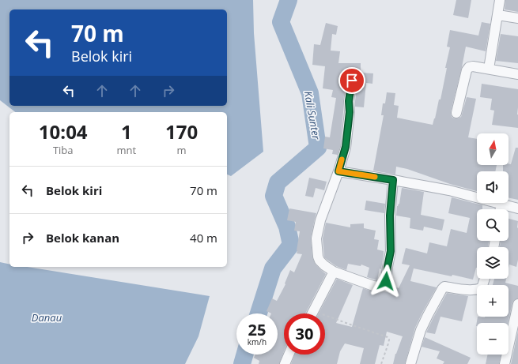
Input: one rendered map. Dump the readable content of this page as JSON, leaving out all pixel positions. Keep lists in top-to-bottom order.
{
  "water": ["Kali Sunter", "Danau"],
  "north": "top",
  "page": {
    "turn": ["70 m", "Belok kiri"],
    "eta": [
      "10:04",
      "Tiba",
      "1",
      "mnt",
      "170",
      "m"
    ],
    "map_buttons": ["+", "−"],
    "list": [
      {
        "name": "Belok kiri",
        "value": "70 m"
      },
      {
        "name": "Belok kanan",
        "value": "40 m"
      }
    ],
    "speed": "25 km/h",
    "limit": "30"
  }
}
